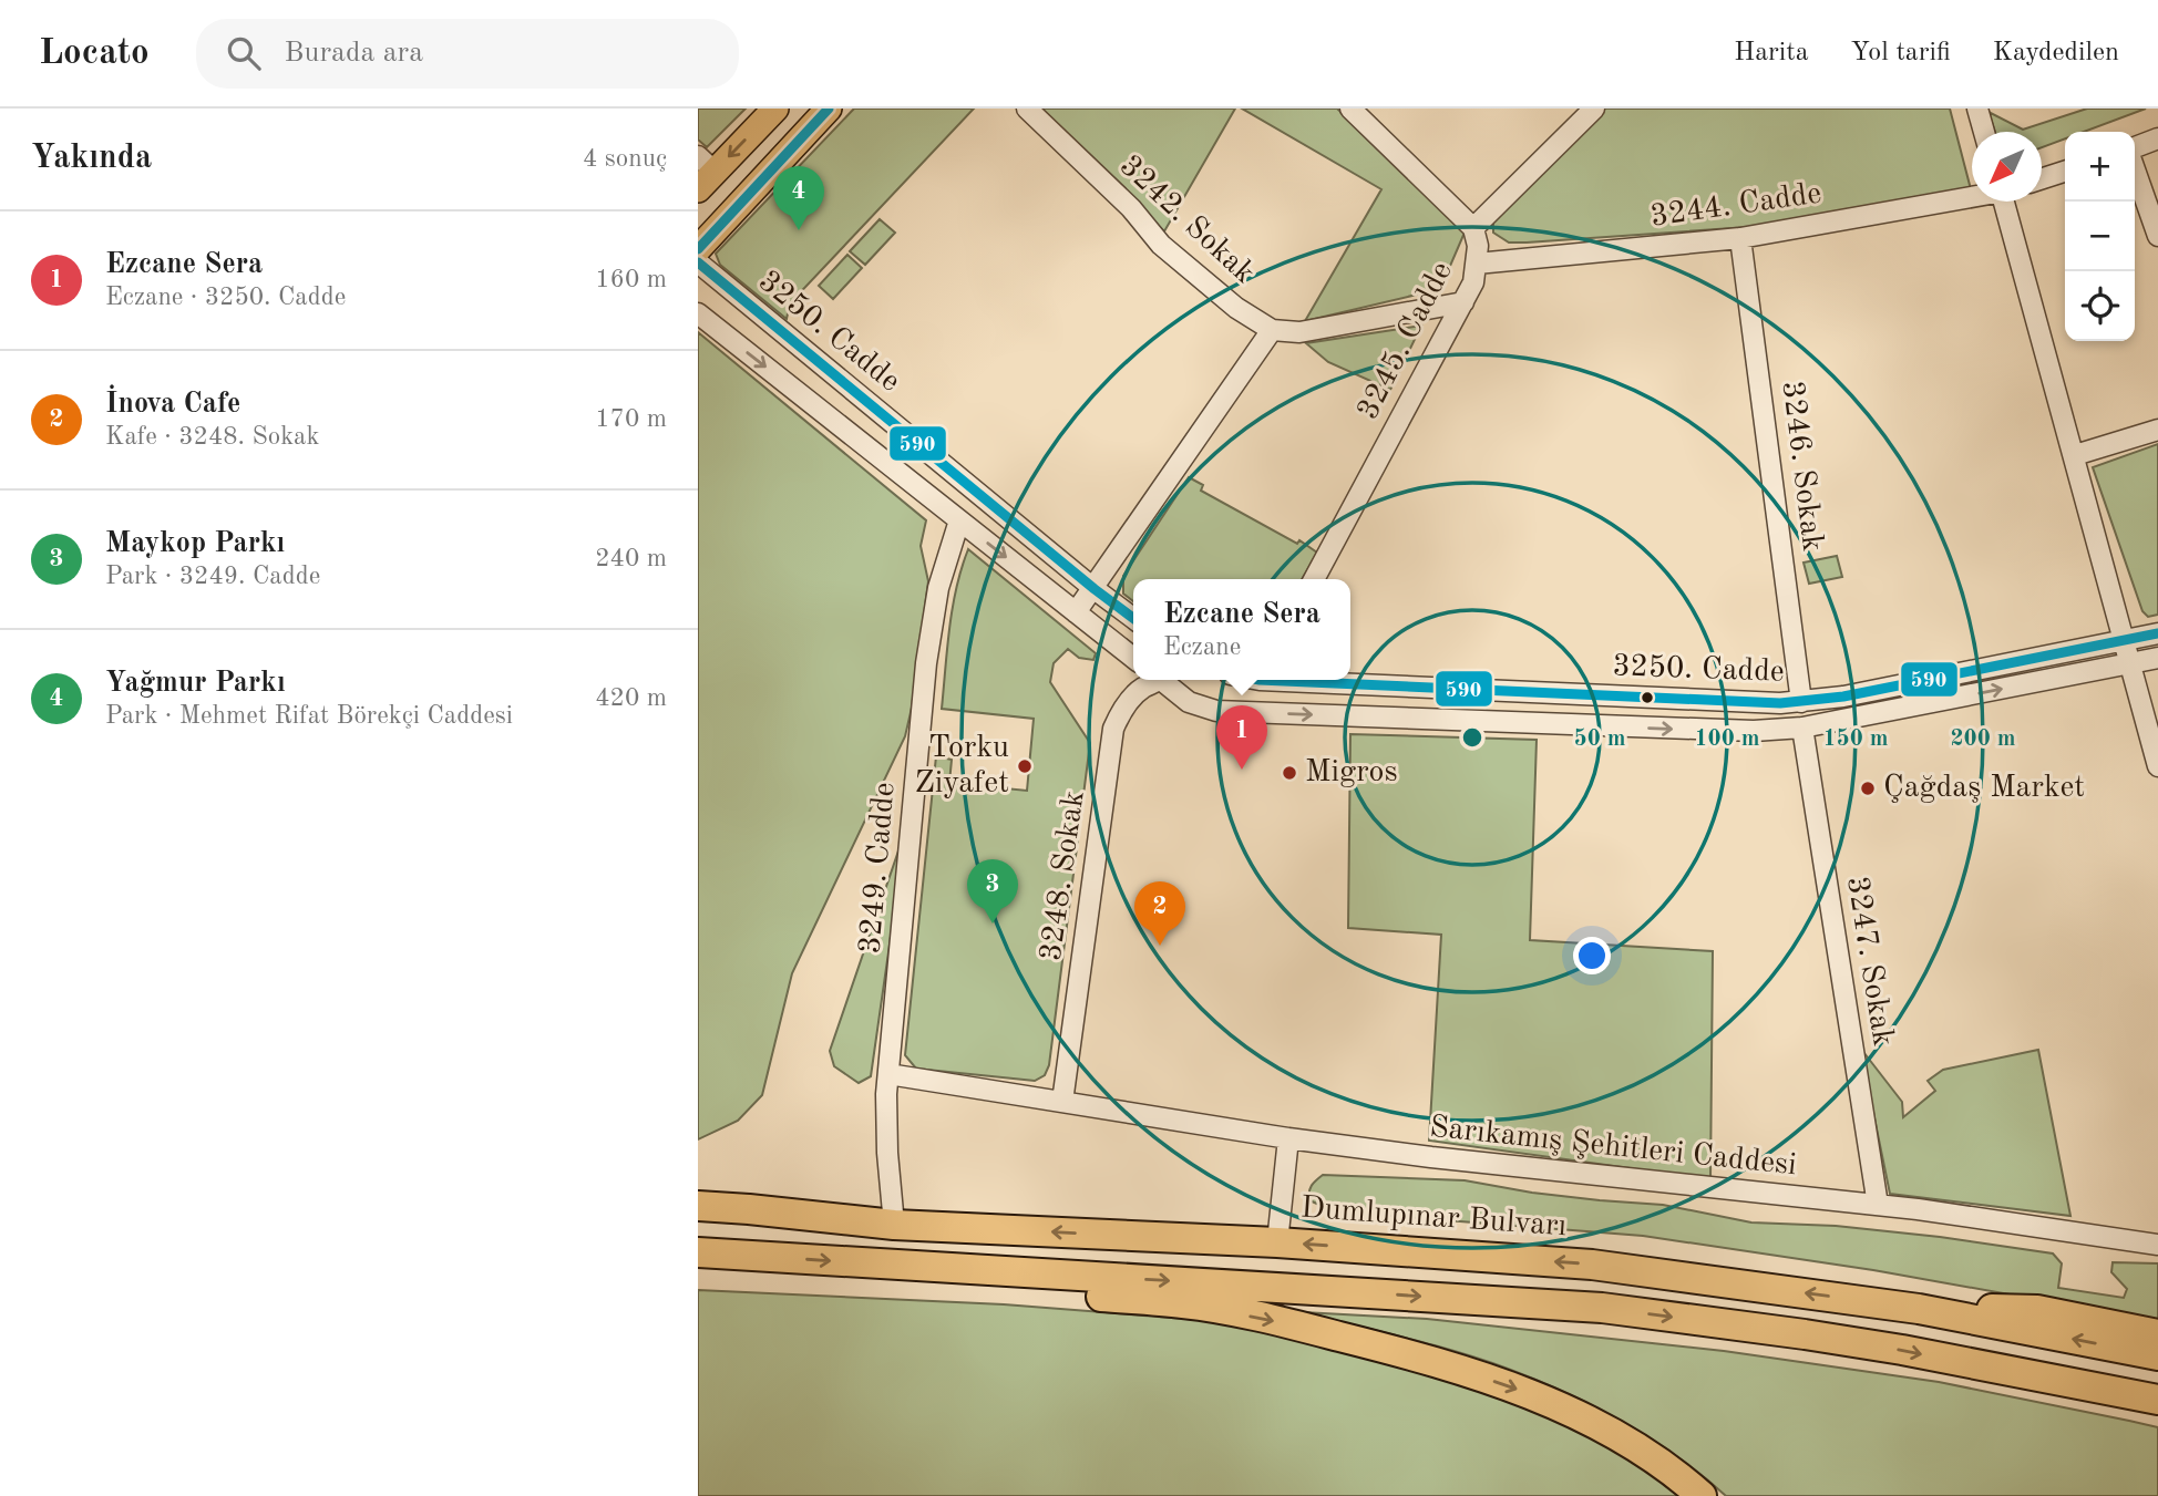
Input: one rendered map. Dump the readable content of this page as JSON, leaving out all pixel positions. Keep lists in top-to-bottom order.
{
  "streets": {
    "highway": ["Dumlupınar Bulvarı"],
    "street": [
      "3244. Cadde",
      "3242. Sokak",
      "3250. Cadde",
      "3245. Cadde",
      "3246. Sokak",
      "3249. Cadde",
      "3248. Sokak",
      "3247. Sokak",
      "Sarıkamış Şehitleri Caddesi"
    ]
  },
  "crossings": [
    ["3244. Cadde", "3245. Cadde"],
    ["3244. Cadde", "3246. Sokak"],
    ["3250. Cadde", "3246. Sokak"],
    ["3250. Cadde", "3247. Sokak"],
    ["3249. Cadde", "Sarıkamış Şehitleri Caddesi"],
    ["3249. Cadde", "Dumlupınar Bulvarı"],
    ["3248. Sokak", "Sarıkamış Şehitleri Caddesi"],
    ["3247. Sokak", "Sarıkamış Şehitleri Caddesi"]
  ],
  "places": ["Torku Ziyafet", "Migros", "Çağdaş Market"],
  "lines": ["transit line 590"],
  "north": "bottom left",
  "page": {
    "header": "Locato",
    "search": "Burada ara",
    "nav": ["Harita", "Yol tarifi", "Kaydedilen"],
    "heading": ["Yakında", "4 sonuç"],
    "map_buttons": ["+", "−"],
    "pins": [
      "4",
      "1",
      "3",
      "2"
    ],
    "list": [
      {
        "mark": "1",
        "name": "Ezcane Sera",
        "note": "Eczane · 3250. Cadde",
        "value": "160 m"
      },
      {
        "mark": "2",
        "name": "İnova Cafe",
        "note": "Kafe · 3248. Sokak",
        "value": "170 m"
      },
      {
        "mark": "3",
        "name": "Maykop Parkı",
        "note": "Park · 3249. Cadde",
        "value": "240 m"
      },
      {
        "mark": "4",
        "name": "Yağmur Parkı",
        "note": "Park · Mehmet Rifat Börekçi Caddesi",
        "value": "420 m"
      }
    ],
    "popup": ["Ezcane Sera", "Eczane"]
  },
  "rings": [
    "50 m",
    "100 m",
    "150 m",
    "200 m"
  ]
}
